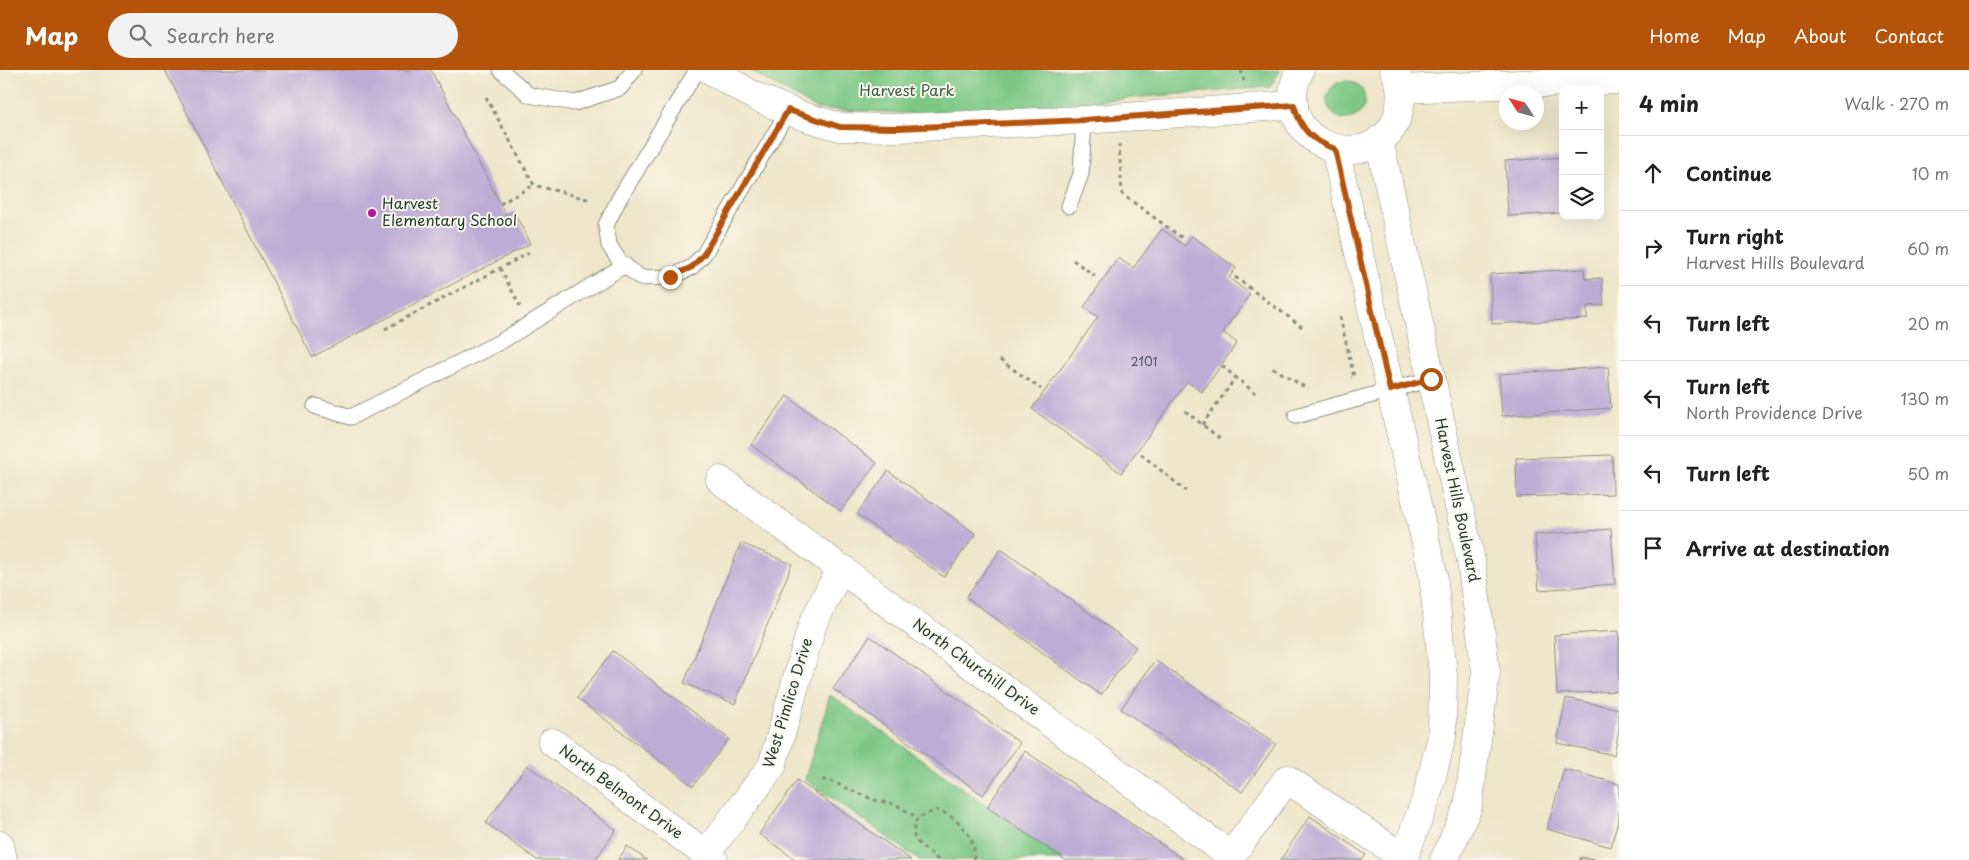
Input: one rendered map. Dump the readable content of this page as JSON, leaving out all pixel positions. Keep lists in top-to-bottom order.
{
  "streets": {
    "street": [
      "Harvest Hills Boulevard",
      "North Churchill Drive",
      "West Pimlico Drive",
      "North Belmont Drive"
    ]
  },
  "crossings": [
    ["North Churchill Drive", "West Pimlico Drive"],
    ["West Pimlico Drive", "North Belmont Drive"]
  ],
  "parks": ["Harvest Park"],
  "places": ["Harvest Elementary School"],
  "house_numbers": ["2101"],
  "north": "top left",
  "page": {
    "header": "Map",
    "search": "Search here",
    "nav": [
      "Home",
      "Map",
      "About",
      "Contact"
    ],
    "heading": ["4 min", "Walk · 270 m"],
    "map_buttons": ["+", "−"],
    "list": [
      ["Continue", "10 m"],
      ["Turn right", "Harvest Hills Boulevard", "60 m"],
      ["Turn left", "20 m"],
      ["Turn left", "North Providence Drive", "130 m"],
      ["Turn left", "50 m"],
      "Arrive at destination"
    ]
  }
}
